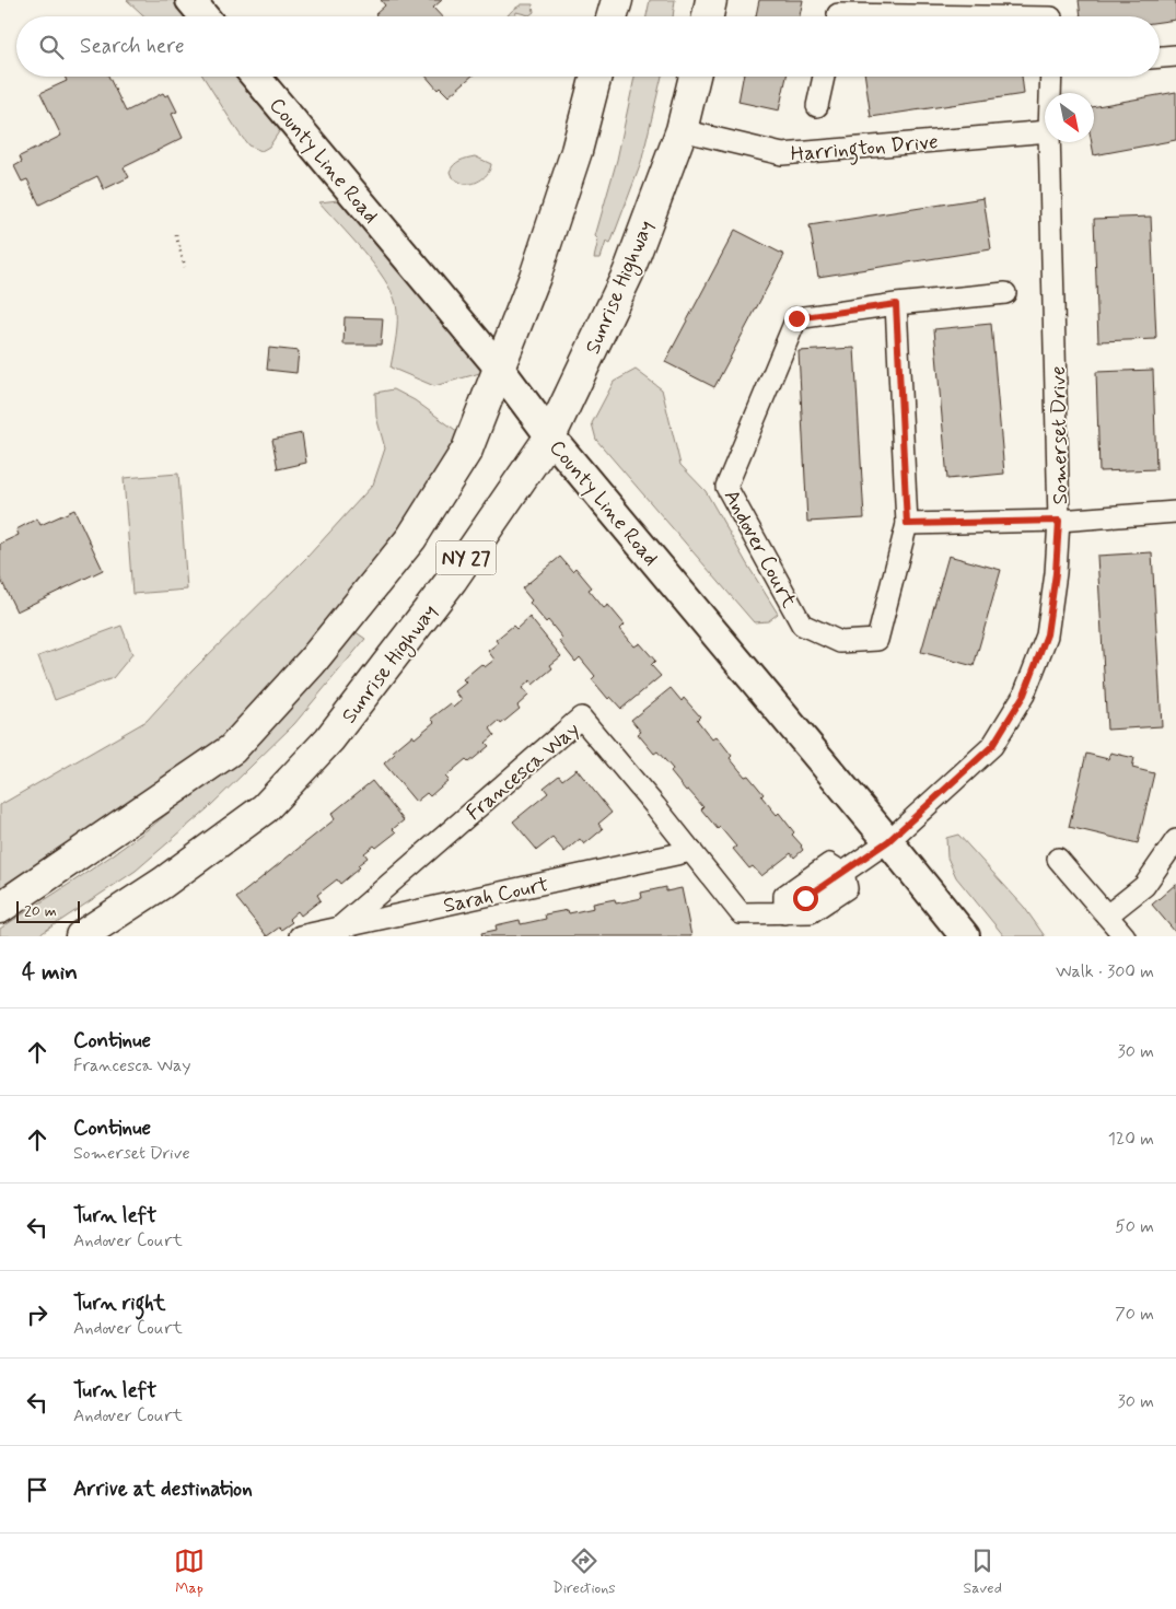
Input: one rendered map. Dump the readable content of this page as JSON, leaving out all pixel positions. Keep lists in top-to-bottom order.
{
  "streets": {
    "highway": ["Sunrise Highway", "NY 27"],
    "main road": ["County Line Road"],
    "street": [
      "Harrington Drive",
      "Somerset Drive",
      "Andover Court",
      "Francesca Way",
      "Sarah Court"
    ]
  },
  "crossings": [
    ["Harrington Drive", "Sunrise Highway"],
    ["County Line Road", "Sunrise Highway"],
    ["County Line Road", "Somerset Drive"],
    ["County Line Road", "NY 27"],
    ["Francesca Way", "Sarah Court"]
  ],
  "scale_bar": "20 m",
  "north": "bottom right",
  "page": {
    "search": "Search here",
    "scale": "20 m",
    "heading": ["4 min", "Walk · 300 m"],
    "list": [
      ["Continue", "Francesca Way", "30 m"],
      ["Continue", "Somerset Drive", "120 m"],
      ["Turn left", "Andover Court", "50 m"],
      ["Turn right", "Andover Court", "70 m"],
      ["Turn left", "Andover Court", "30 m"],
      "Arrive at destination"
    ],
    "nav": ["Map", "Directions", "Saved"]
  }
}
